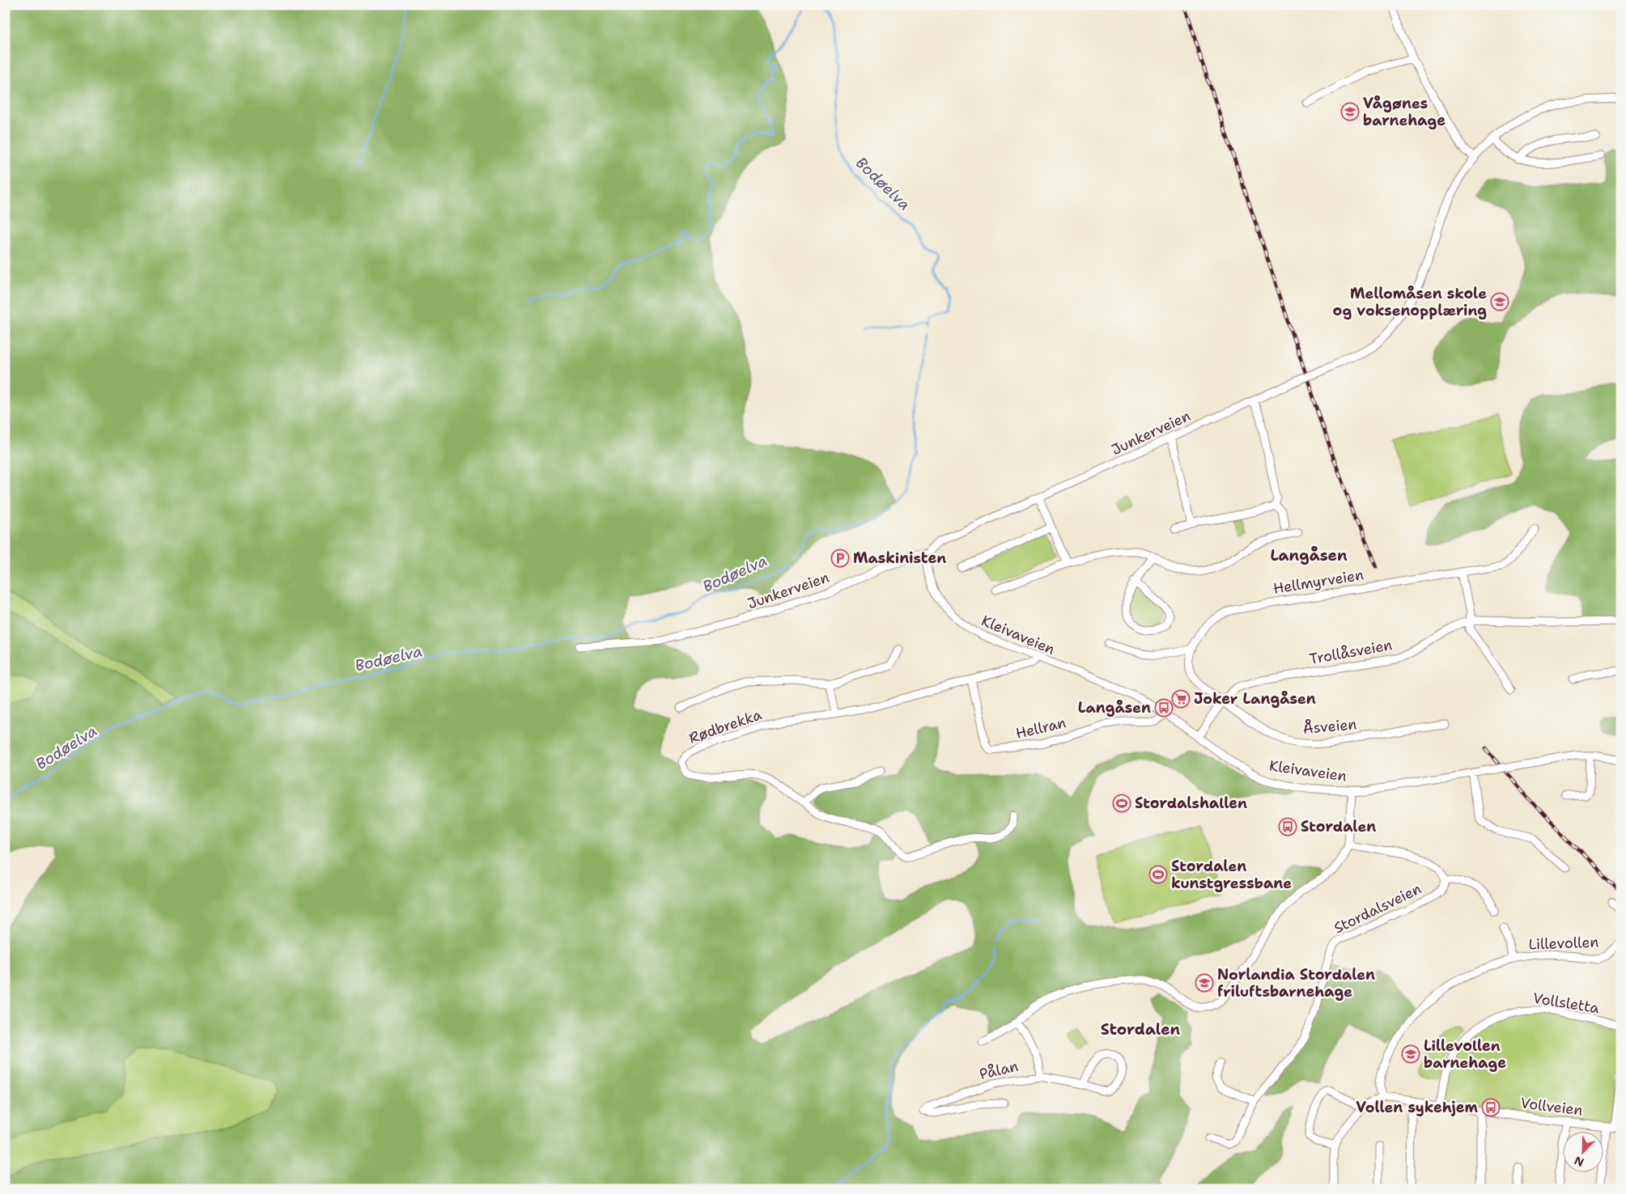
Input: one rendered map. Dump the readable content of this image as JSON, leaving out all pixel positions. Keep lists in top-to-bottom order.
{
  "streets": {
    "street": [
      "Junkerveien",
      "Hellmyrveien",
      "Kleivaveien",
      "Trollåsveien",
      "Rødbrekka",
      "Åsveien",
      "Hellran",
      "Stordalsveien",
      "Lillevollen",
      "Vollsletta",
      "Pålan",
      "Vollveien"
    ]
  },
  "crossings": [
    ["Junkerveien", "Kleivaveien"],
    ["Hellmyrveien", "Åsveien"],
    ["Kleivaveien", "Trollåsveien"],
    ["Kleivaveien", "Rødbrekka"],
    ["Kleivaveien", "Hellran"],
    ["Trollåsveien", "Åsveien"],
    ["Rødbrekka", "Hellran"],
    ["Lillevollen", "Vollveien"],
    ["Vollsletta", "Vollveien"]
  ],
  "districts": ["Langåsen", "Stordalen"],
  "water": ["Bodøelva"],
  "places": {
    "school or university": [
      "Vågønes barnehage",
      "Mellomåsen skole og voksenopplæring",
      "Norlandia Stordalen friluftsbarnehage",
      "Lillevollen barnehage"
    ],
    "parking": ["Maskinisten"],
    "supermarket": ["Joker Langåsen"],
    "bus stop": ["Langåsen", "Stordalen", "Vollen sykehjem"],
    "sports": ["Stordalshallen", "Stordalen kunstgressbane"]
  },
  "north": "bottom left"
}
